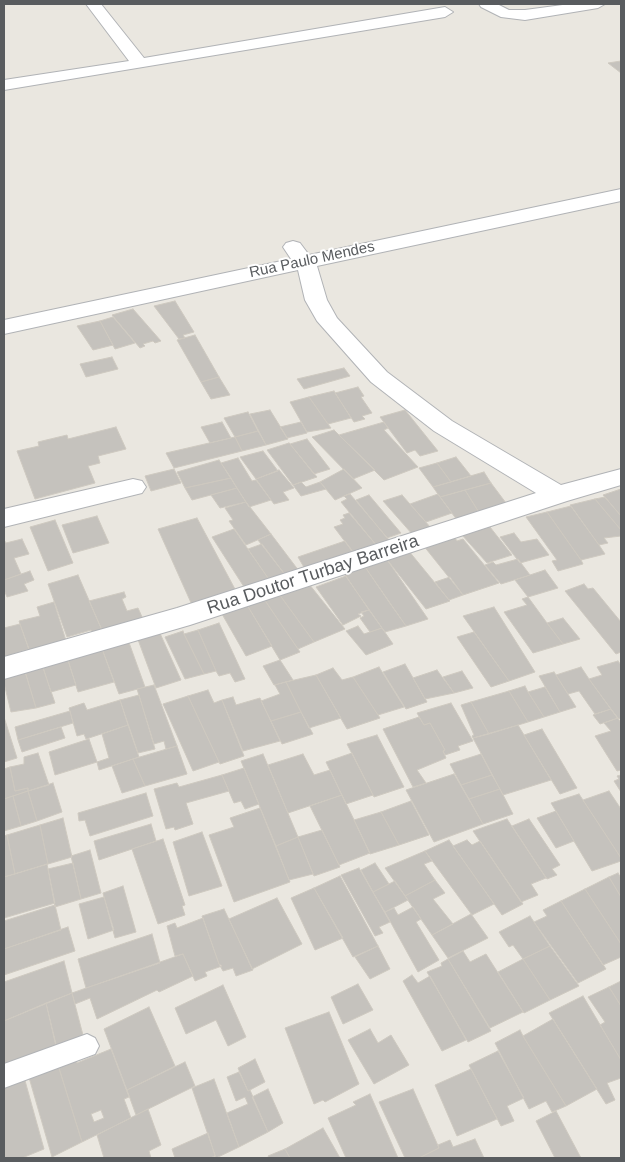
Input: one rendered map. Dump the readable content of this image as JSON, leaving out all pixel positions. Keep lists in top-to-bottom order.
{
  "streets": {
    "street": ["Rua Paulo Mendes", "Rua Doutor Turbay Barreira"]
  }
}
